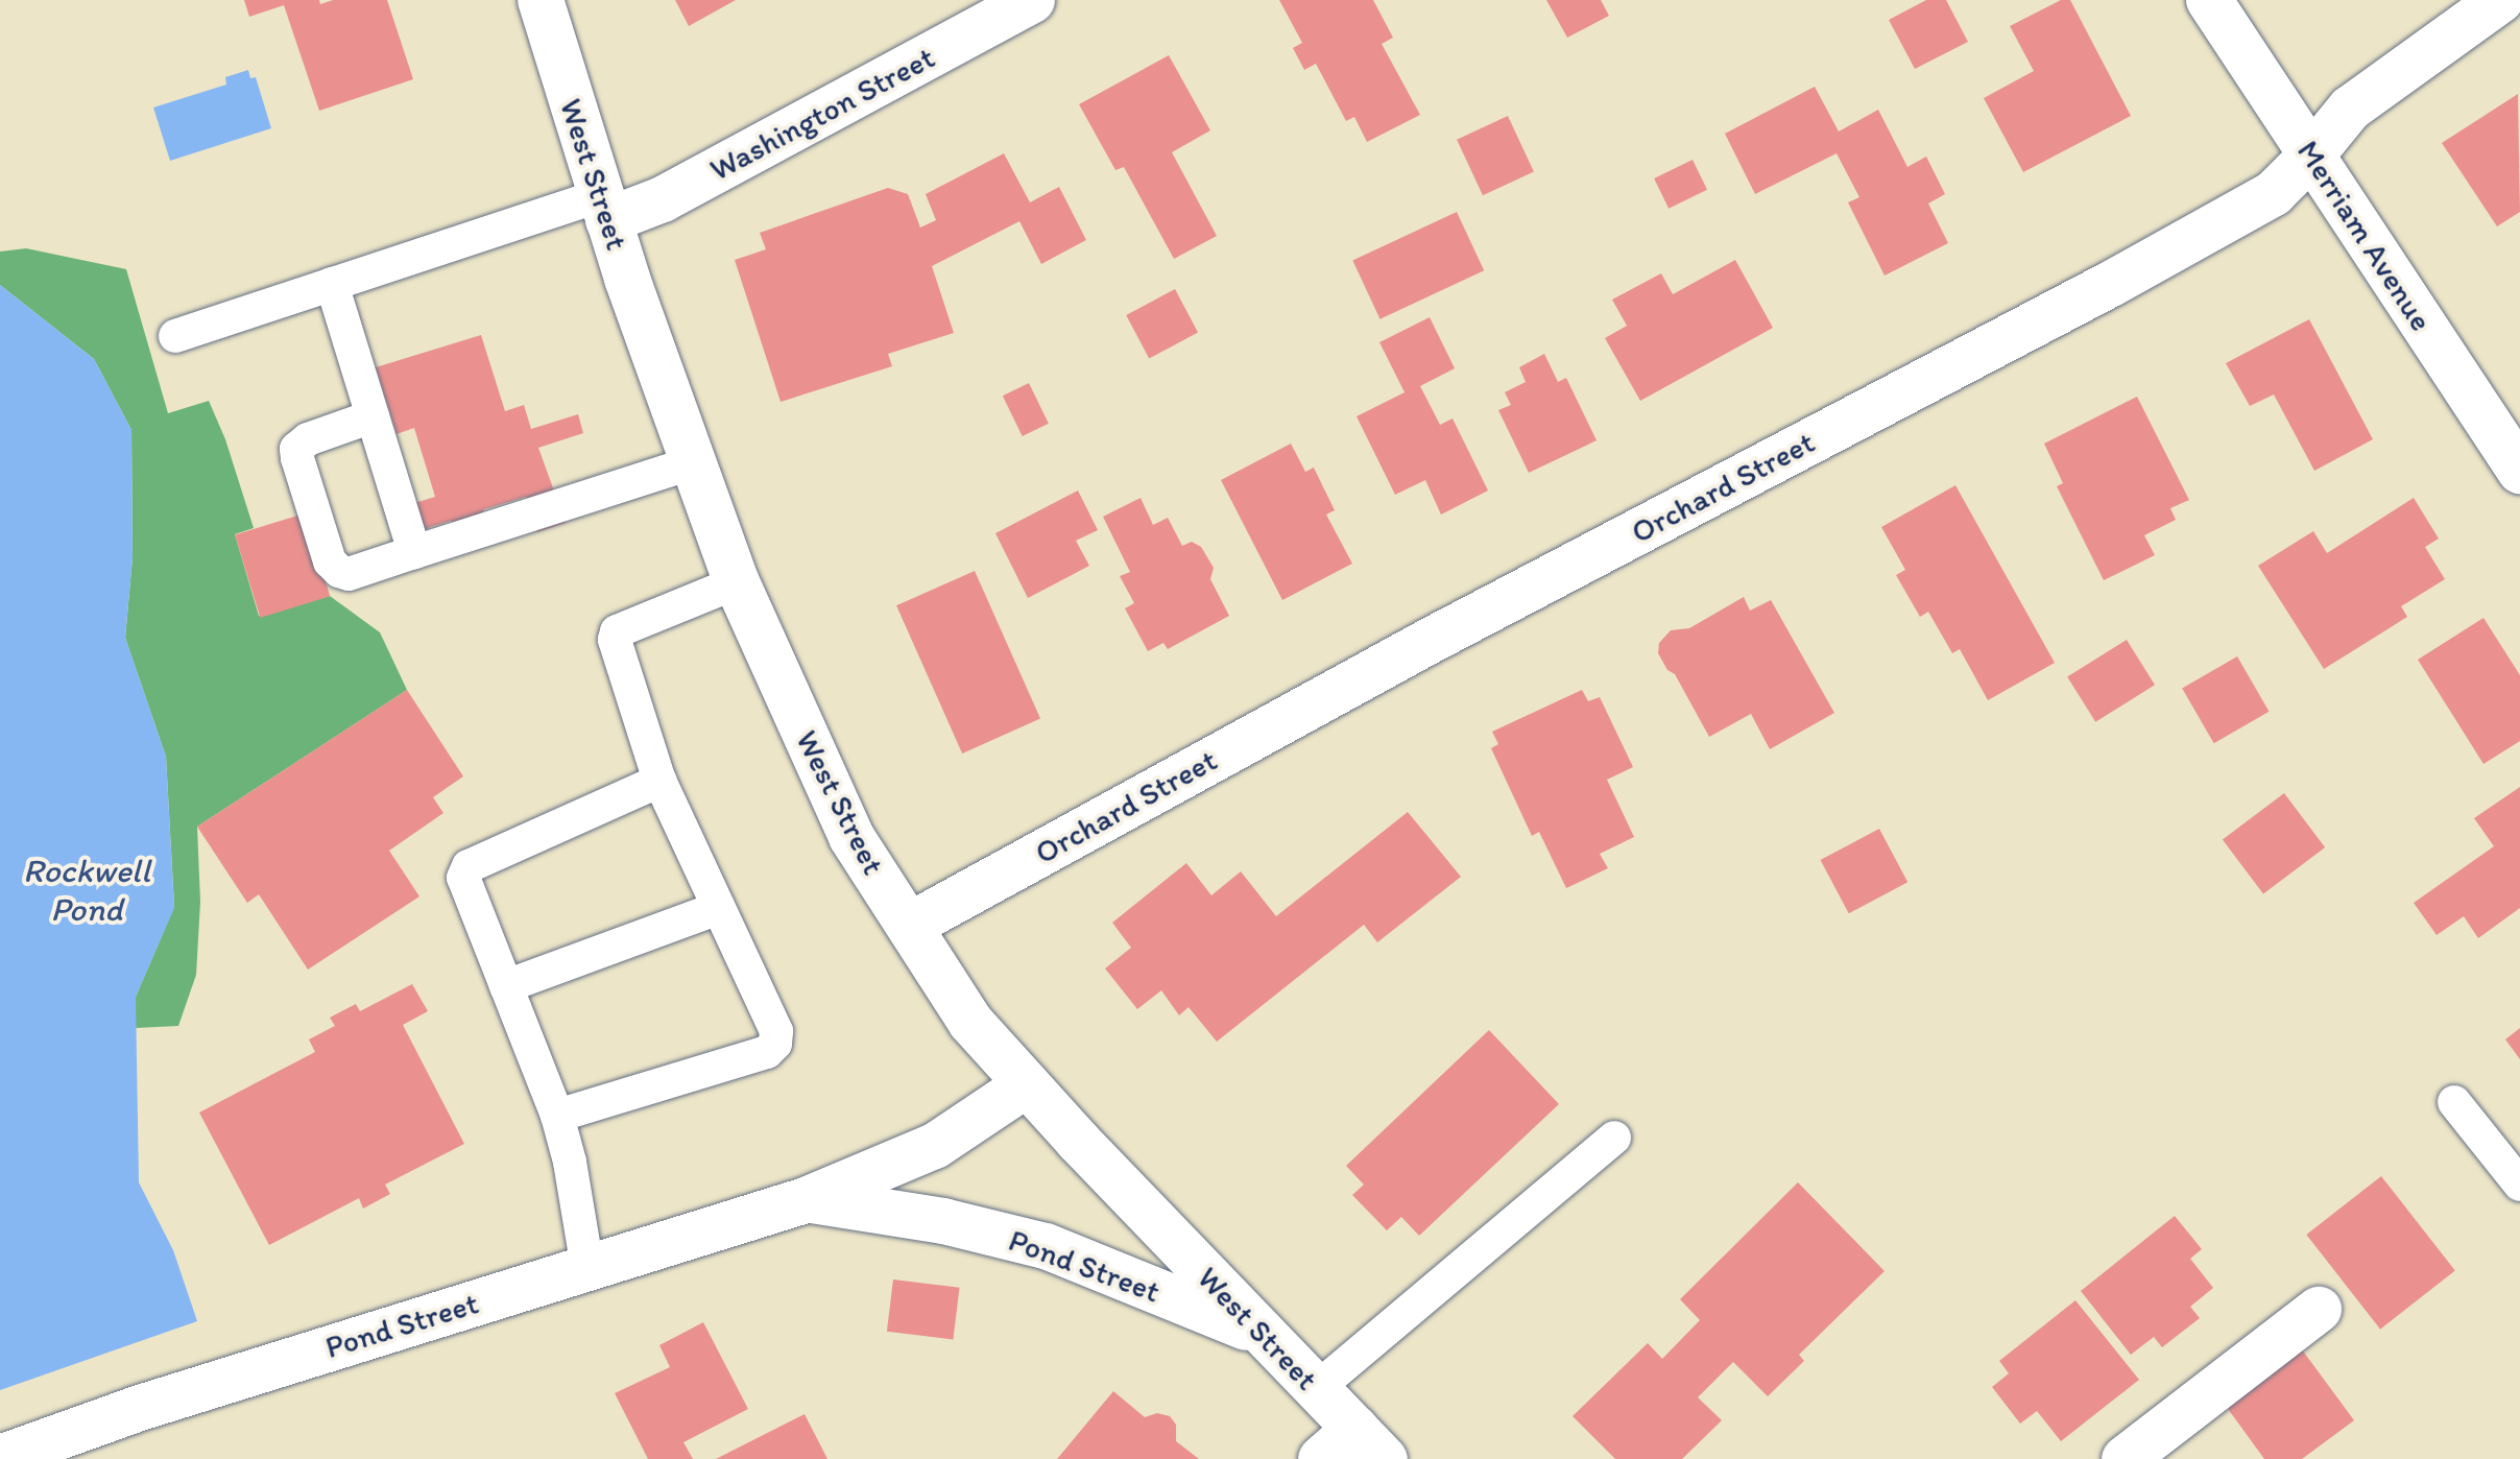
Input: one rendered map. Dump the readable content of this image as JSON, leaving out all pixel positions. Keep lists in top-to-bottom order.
{
  "streets": {
    "street": [
      "Washington Street",
      "West Street",
      "Merriam Avenue",
      "Orchard Street",
      "Pond Street"
    ]
  },
  "crossings": [
    ["Washington Street", "West Street"],
    ["West Street", "Orchard Street"],
    ["West Street", "Pond Street"],
    ["Merriam Avenue", "Orchard Street"]
  ],
  "water": ["Rockwell Pond"]
}
